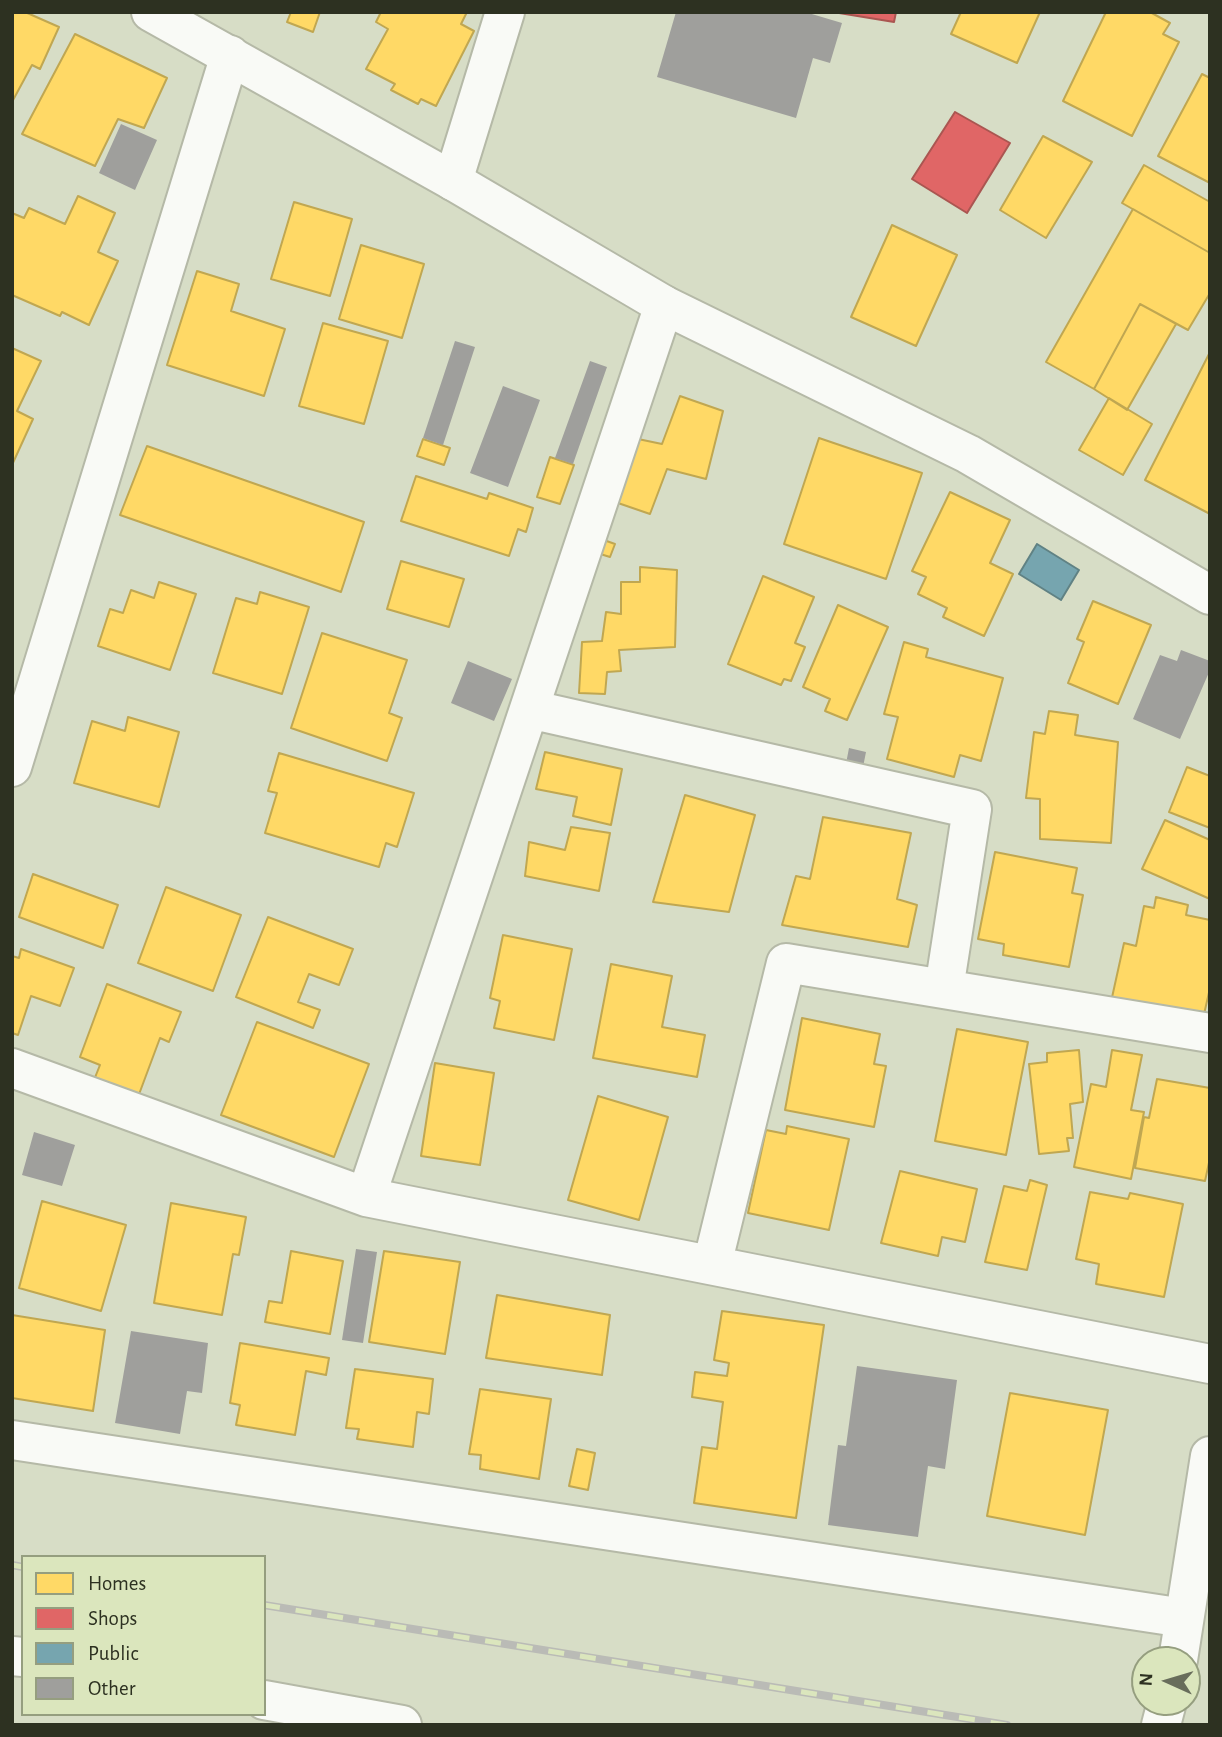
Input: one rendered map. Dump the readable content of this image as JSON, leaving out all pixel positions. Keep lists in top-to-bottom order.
{
  "legend": [
    "Homes",
    "Shops",
    "Public",
    "Other"
  ],
  "north": "left"
}
